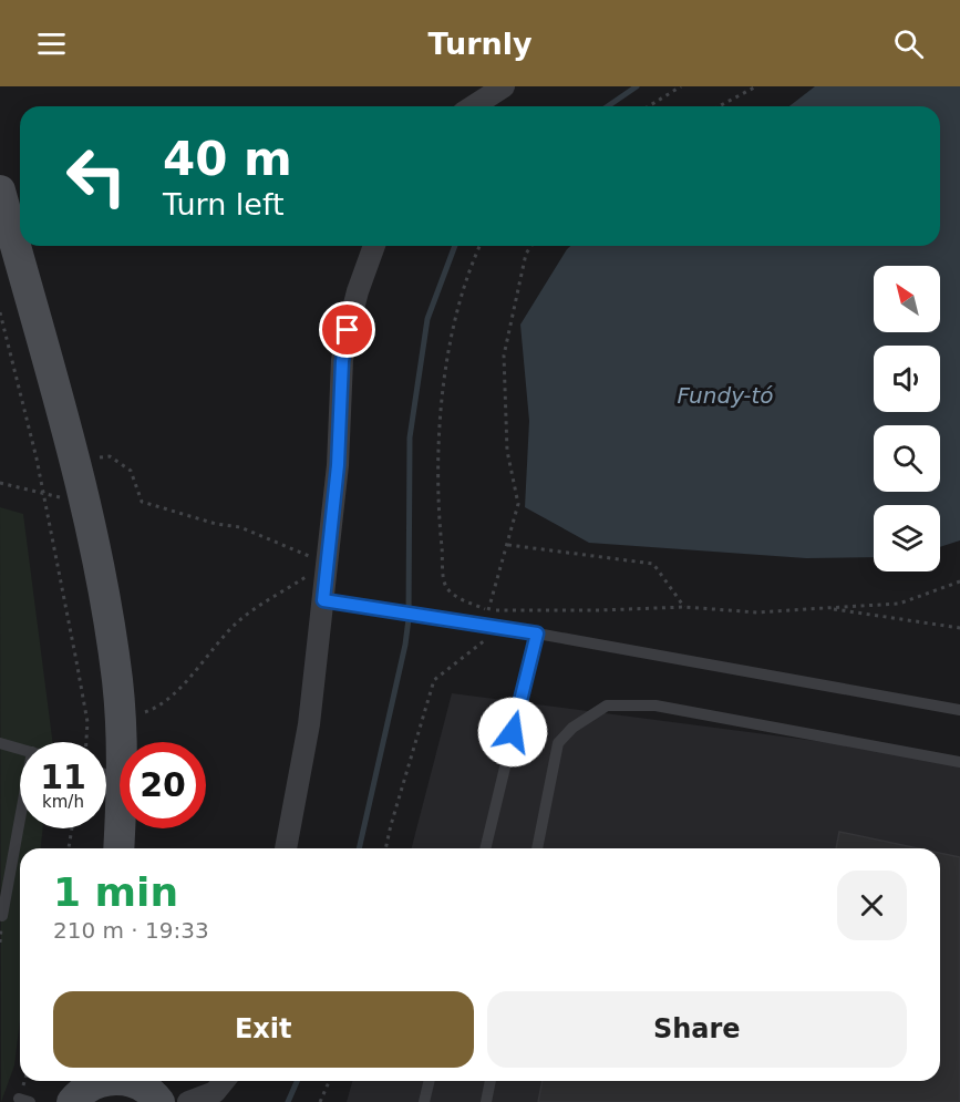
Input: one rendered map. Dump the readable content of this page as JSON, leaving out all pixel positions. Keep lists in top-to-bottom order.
{
  "water": ["Fundy-tó"],
  "north": "top left",
  "page": {
    "header": "Turnly",
    "turn": ["40 m", "Turn left"],
    "speed": "11 km/h",
    "limit": "20",
    "heading": ["1 min", "210 m · 19:33"],
    "buttons": ["Exit", "Share"]
  }
}
